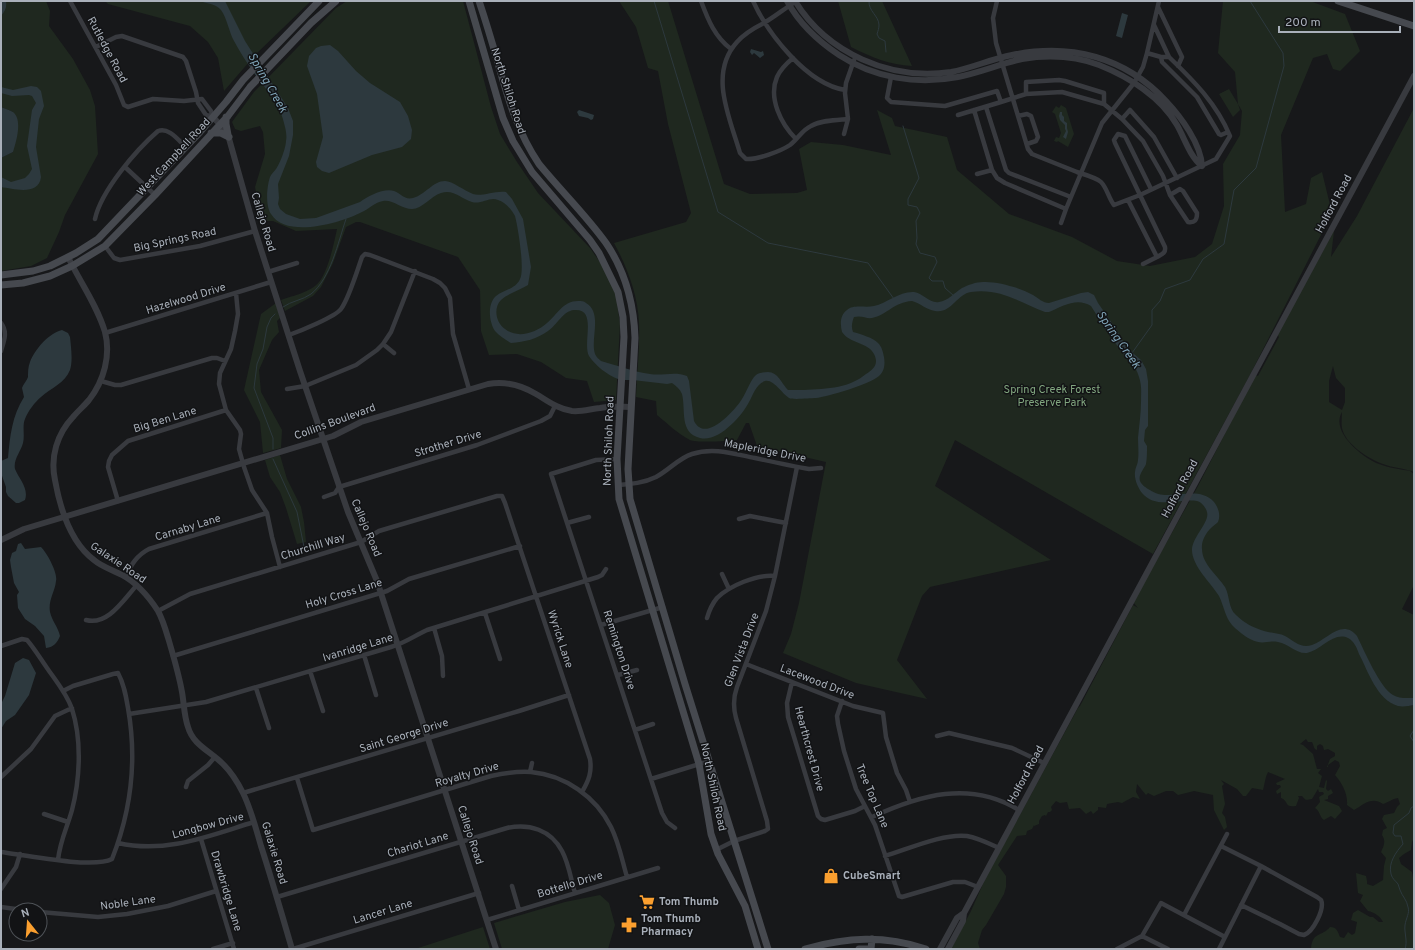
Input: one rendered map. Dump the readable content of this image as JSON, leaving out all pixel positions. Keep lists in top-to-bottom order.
{
  "streets": {
    "main road": ["North Shiloh Road", "West Campbell Road"],
    "street": [
      "Rutledge Road",
      "Holford Road",
      "Callejo Road",
      "Big Springs Road",
      "Hazelwood Drive",
      "Big Ben Lane",
      "Collins Boulevard",
      "Strother Drive",
      "Mapleridge Drive",
      "Carnaby Lane",
      "Churchill Way",
      "Galaxie Road",
      "Holy Cross Lane",
      "Wyrick Lane",
      "Ivanridge Lane",
      "Remington Drive",
      "Glen Vista Drive",
      "Lacewood Drive",
      "Saint George Drive",
      "Hearthcrest Drive",
      "Royalty Drive",
      "Tree Top Lane",
      "Longbow Drive",
      "Chariot Lane",
      "Bottello Drive",
      "Drawbridge Lane",
      "Noble Lane",
      "Lancer Lane"
    ]
  },
  "crossings": [
    ["Rutledge Road", "Callejo Road"],
    ["North Shiloh Road", "Collins Boulevard"],
    ["North Shiloh Road", "Mapleridge Drive"],
    ["North Shiloh Road", "Remington Drive"],
    ["North Shiloh Road", "Glen Vista Drive"],
    ["West Campbell Road", "Callejo Road"],
    ["West Campbell Road", "Big Springs Road"],
    ["West Campbell Road", "Galaxie Road"],
    ["Holford Road", "Tree Top Lane"],
    ["Callejo Road", "Big Springs Road"],
    ["Callejo Road", "Hazelwood Drive"],
    ["Callejo Road", "Collins Boulevard"],
    ["Callejo Road", "Strother Drive"],
    ["Callejo Road", "Churchill Way"],
    ["Callejo Road", "Holy Cross Lane"],
    ["Callejo Road", "Ivanridge Lane"],
    ["Callejo Road", "Saint George Drive"],
    ["Callejo Road", "Royalty Drive"],
    ["Callejo Road", "Chariot Lane"],
    ["Callejo Road", "Bottello Drive"],
    ["Callejo Road", "Lancer Lane"],
    ["Hazelwood Drive", "Galaxie Road"],
    ["Big Ben Lane", "Collins Boulevard"],
    ["Collins Boulevard", "Strother Drive"],
    ["Collins Boulevard", "Galaxie Road"],
    ["Mapleridge Drive", "Glen Vista Drive"],
    ["Carnaby Lane", "Galaxie Road"],
    ["Churchill Way", "Galaxie Road"],
    ["Churchill Way", "Wyrick Lane"],
    ["Galaxie Road", "Holy Cross Lane"],
    ["Galaxie Road", "Ivanridge Lane"],
    ["Galaxie Road", "Saint George Drive"],
    ["Galaxie Road", "Longbow Drive"],
    ["Galaxie Road", "Chariot Lane"],
    ["Galaxie Road", "Lancer Lane"],
    ["Holy Cross Lane", "Wyrick Lane"],
    ["Wyrick Lane", "Ivanridge Lane"],
    ["Wyrick Lane", "Saint George Drive"],
    ["Wyrick Lane", "Royalty Drive"],
    ["Ivanridge Lane", "Remington Drive"],
    ["Glen Vista Drive", "Lacewood Drive"],
    ["Lacewood Drive", "Hearthcrest Drive"],
    ["Lacewood Drive", "Tree Top Lane"],
    ["Saint George Drive", "Royalty Drive"],
    ["Hearthcrest Drive", "Tree Top Lane"],
    ["Royalty Drive", "Bottello Drive"],
    ["Longbow Drive", "Drawbridge Lane"],
    ["Chariot Lane", "Bottello Drive"],
    ["Drawbridge Lane", "Noble Lane"]
  ],
  "water": ["Spring Creek"],
  "parks": ["Spring Creek Forest Preserve Park"],
  "places": {
    "shop": ["CubeSmart"],
    "supermarket": ["Tom Thumb"],
    "pharmacy": ["Tom Thumb Pharmacy"]
  },
  "scale_bar": "200 m",
  "north": "top"
}
